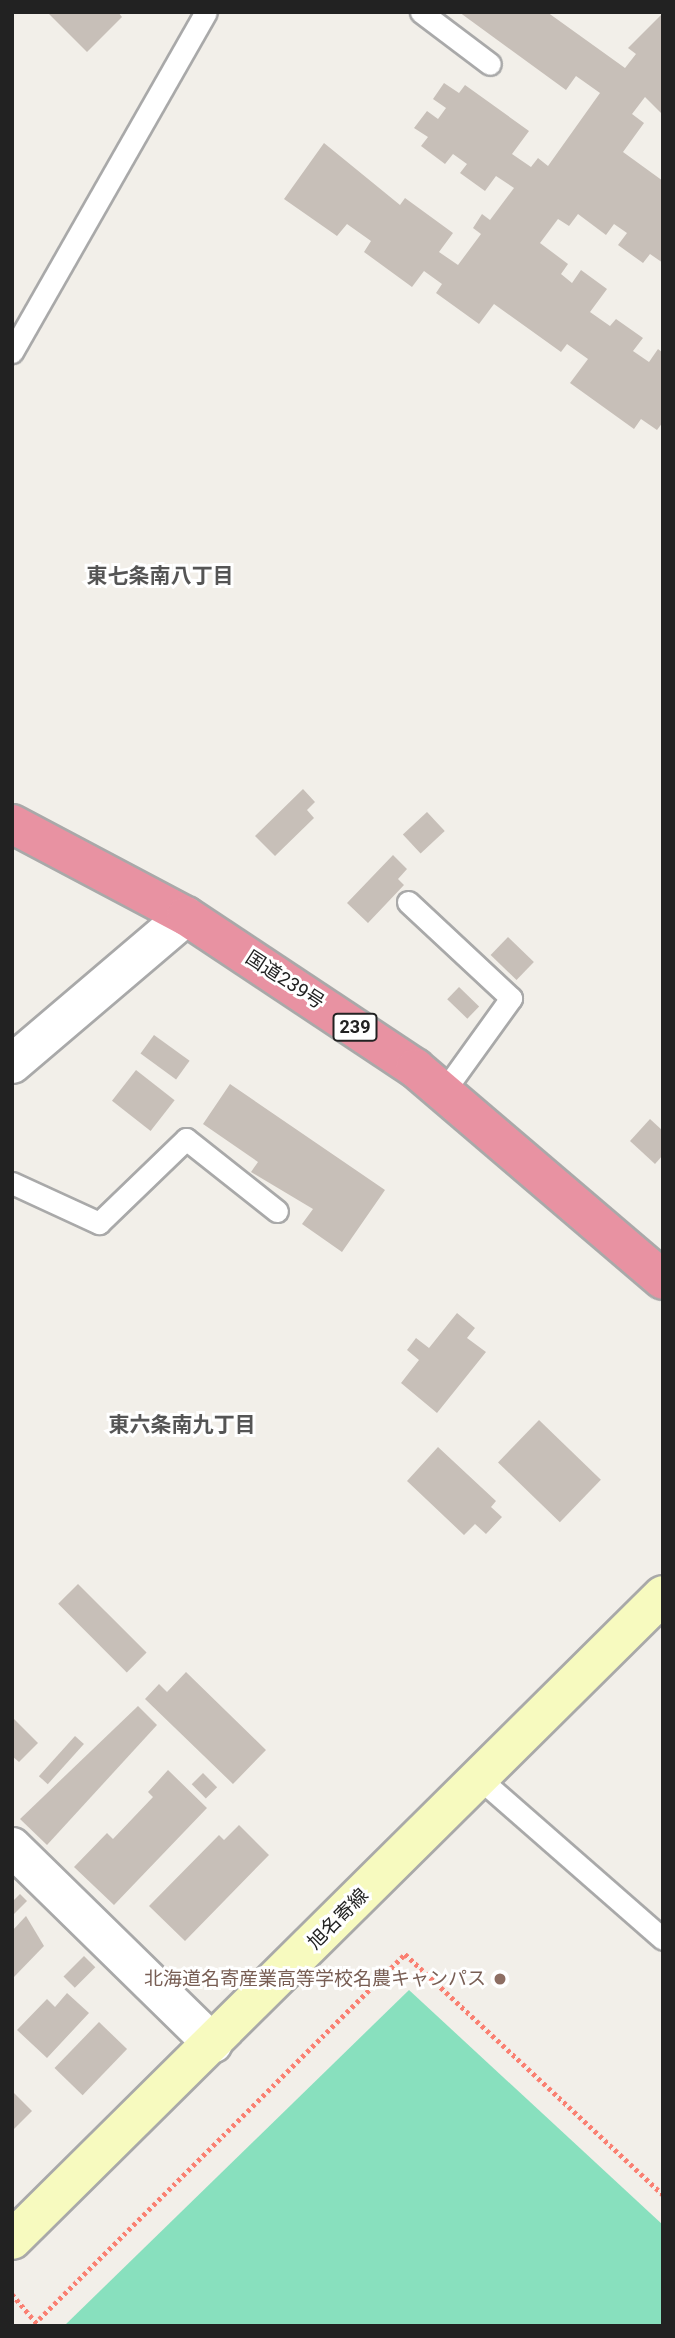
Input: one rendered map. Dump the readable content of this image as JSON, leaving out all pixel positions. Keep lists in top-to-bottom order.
{
  "streets": {
    "highway": ["国道239号", "239"],
    "main road": ["旭名寄線"]
  },
  "districts": ["東七条南八丁目", "東六条南九丁目"],
  "places": ["北海道名寄産業高等学校名農キャンパス"]
}
